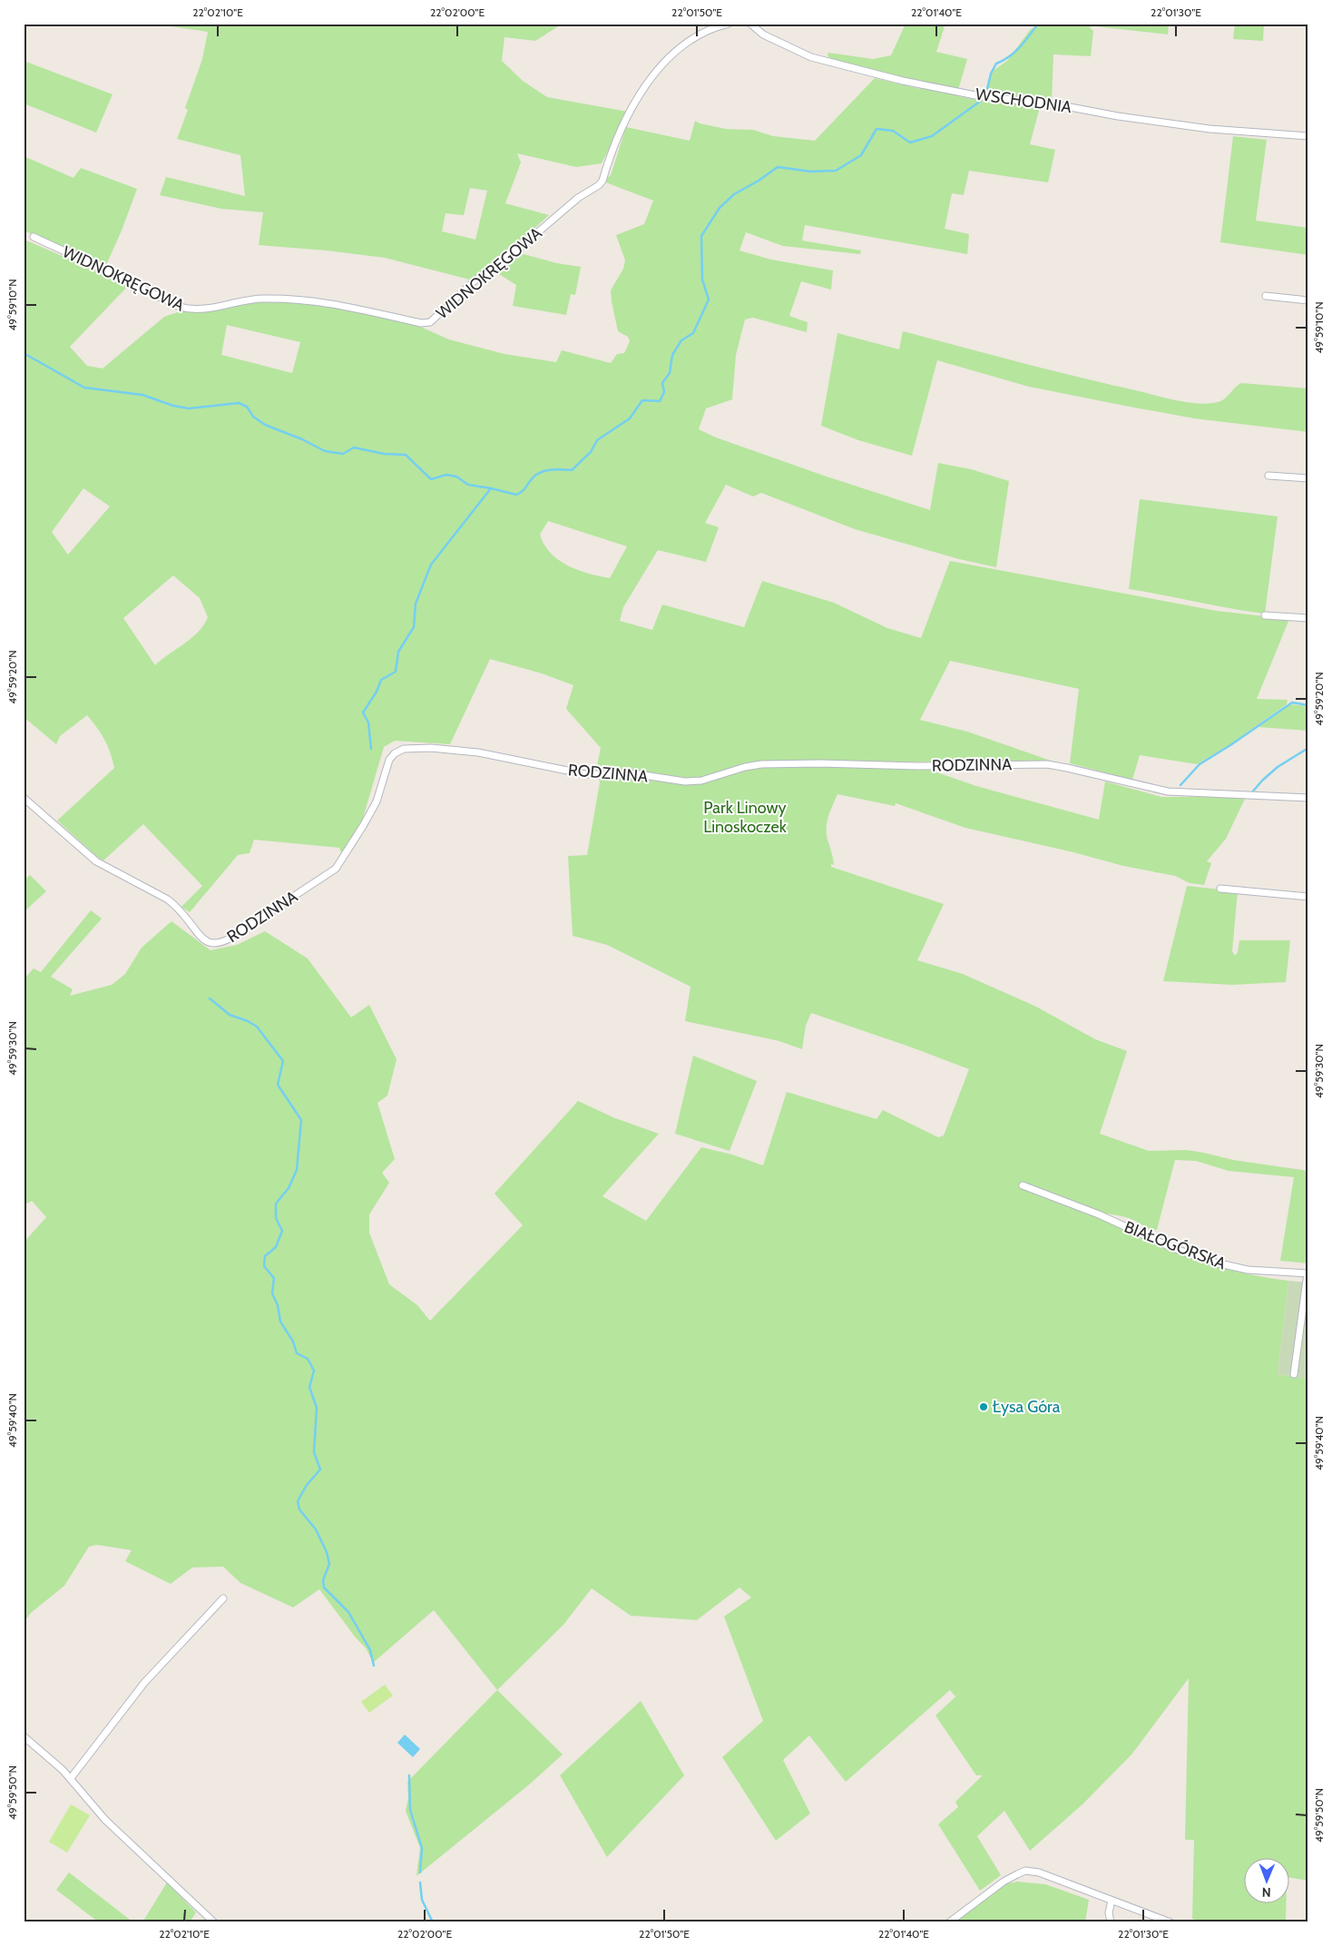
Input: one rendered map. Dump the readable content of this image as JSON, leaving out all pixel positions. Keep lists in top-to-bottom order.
{
  "streets": {
    "street": [
      "WSCHODNIA",
      "WIDNOKRĘGOWA",
      "RODZINNA",
      "BIAŁOGÓRSKA"
    ]
  },
  "parks": ["Park Linowy Linoskoczek"],
  "places": ["Łysa Góra"],
  "north": "bottom",
  "coordinates": [
    "22°02'10\"E",
    "22°02'00\"E",
    "22°01'50\"E",
    "22°01'40\"E",
    "22°01'30\"E",
    "49°59'10\"N",
    "49°59'20\"N",
    "49°59'30\"N",
    "49°59'40\"N",
    "49°59'50\"N"
  ]
}
